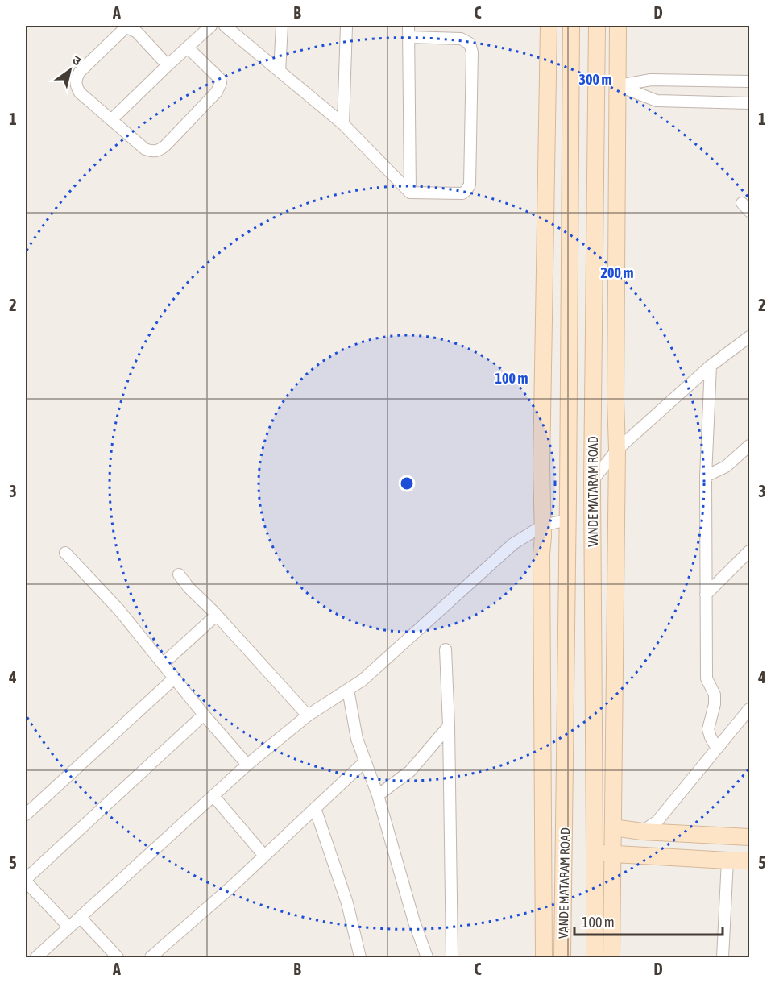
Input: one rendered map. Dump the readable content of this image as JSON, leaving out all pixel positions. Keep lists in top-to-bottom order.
{
  "streets": {
    "street": ["VANDE MATARAM ROAD"]
  },
  "scale_bar": "100 m",
  "north": "top right",
  "grid": {
    "columns": [
      "A",
      "B",
      "C",
      "D"
    ],
    "rows": [
      "1",
      "2",
      "3",
      "4",
      "5"
    ]
  },
  "rings": ["300 m", "200 m", "100 m"]
}
